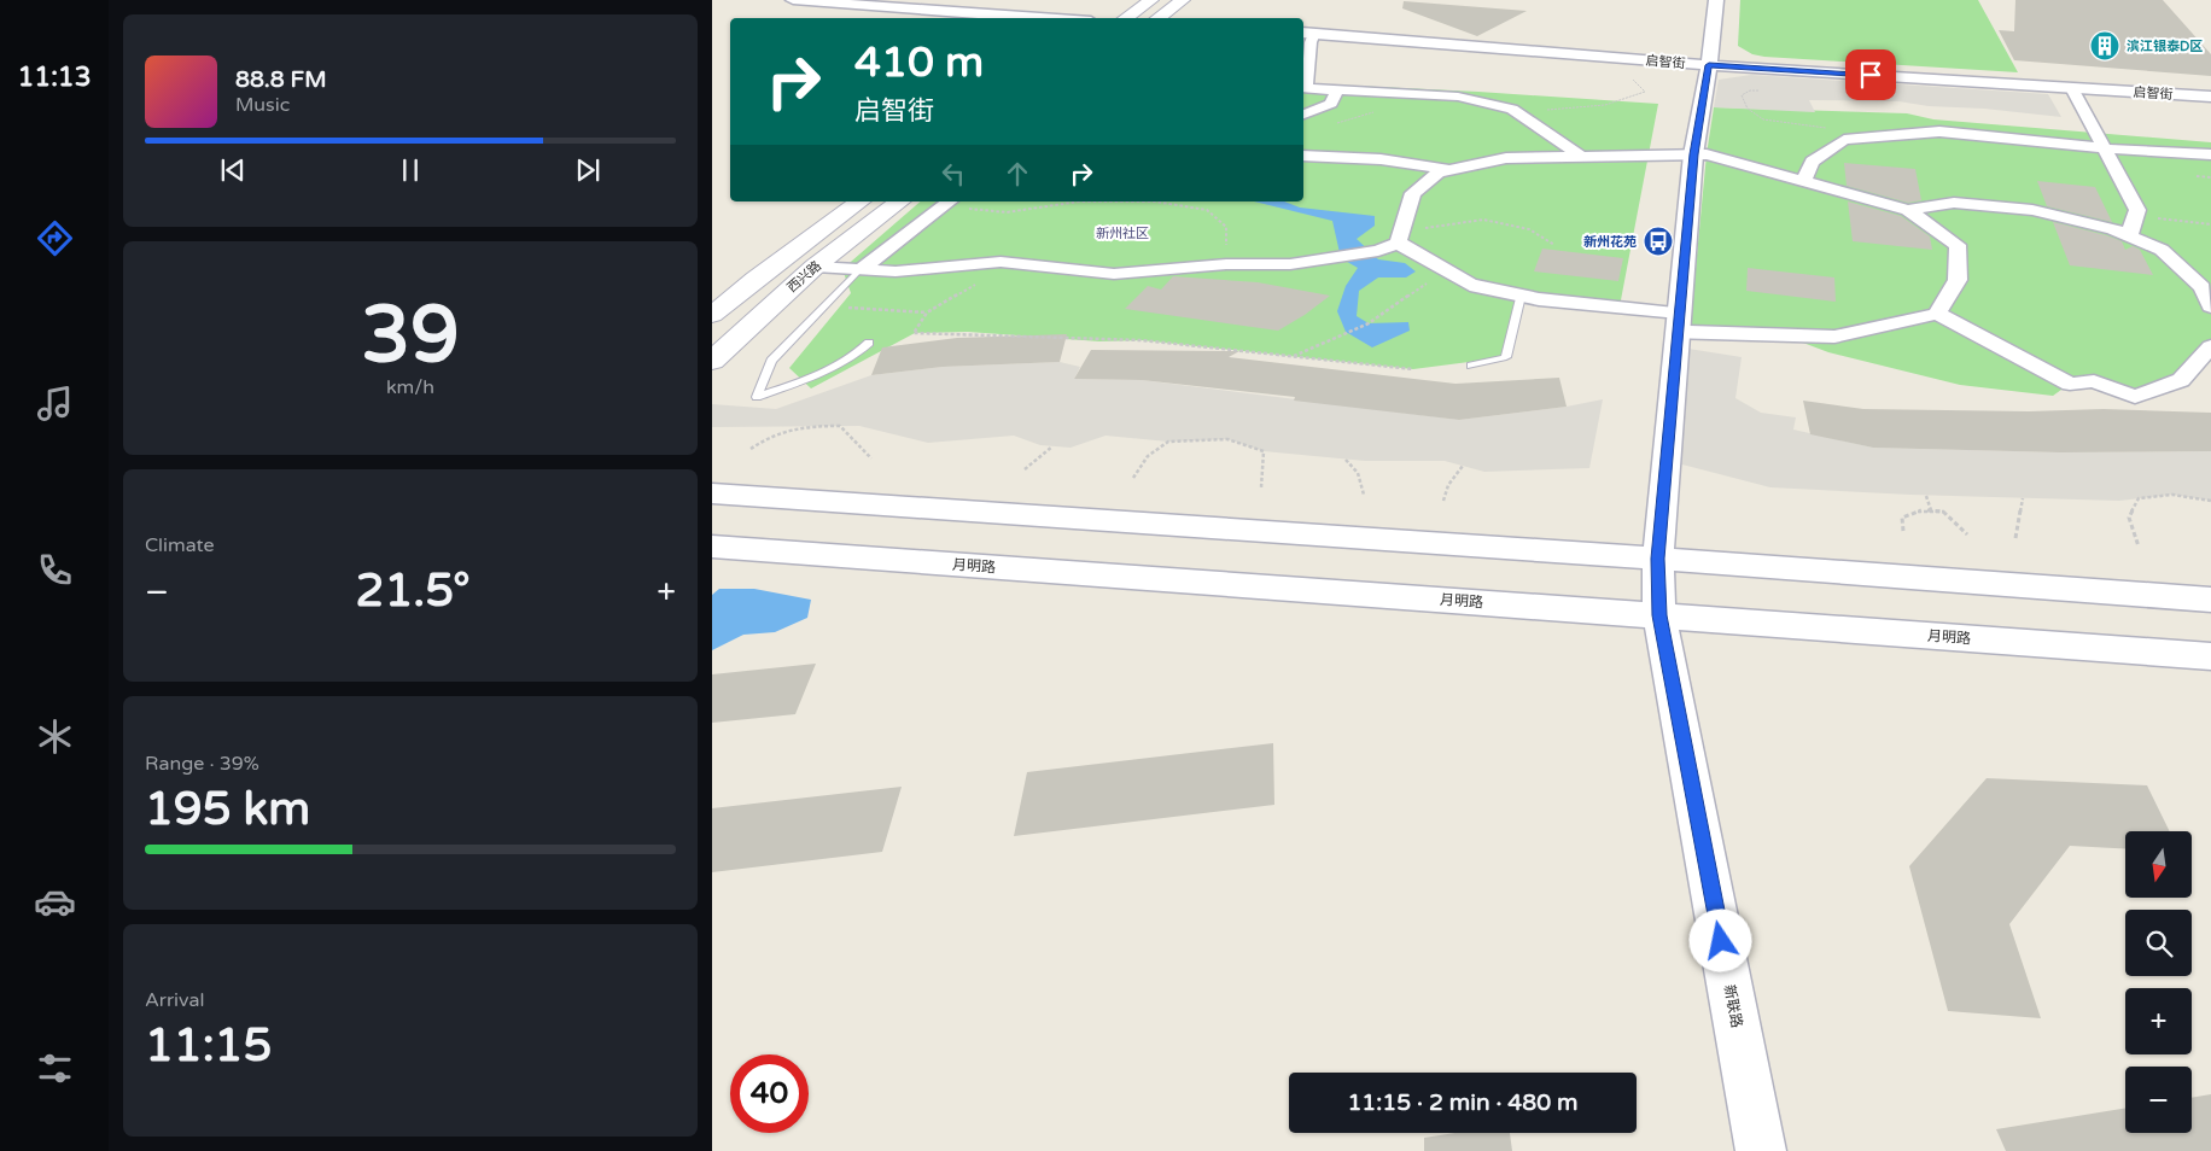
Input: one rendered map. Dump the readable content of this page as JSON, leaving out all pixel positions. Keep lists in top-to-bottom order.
{
  "streets": {
    "main road": ["西兴路"],
    "street": ["启智街", "月明路", "新联路"]
  },
  "crossings": [
    ["启智街", "新联路"],
    ["月明路", "新联路"]
  ],
  "districts": ["新州社区"],
  "places": {
    "building": ["滨江银泰D区"],
    "bus stop": ["新州花苑"]
  },
  "north": "bottom",
  "page": {
    "tabs": "11:13",
    "turn": ["410 m", "启智街"],
    "song": ["88.8 FM", "Music"],
    "tile": [
      ["39", "km/h"],
      "Climate",
      ["Range · 39%", "195 km"],
      ["Arrival", "11:15"]
    ],
    "heat": ["−", "21.5°", "+"],
    "map_buttons": ["+", "−"],
    "limit": "40",
    "trip": "11:15 · 2 min · 480 m"
  }
}
